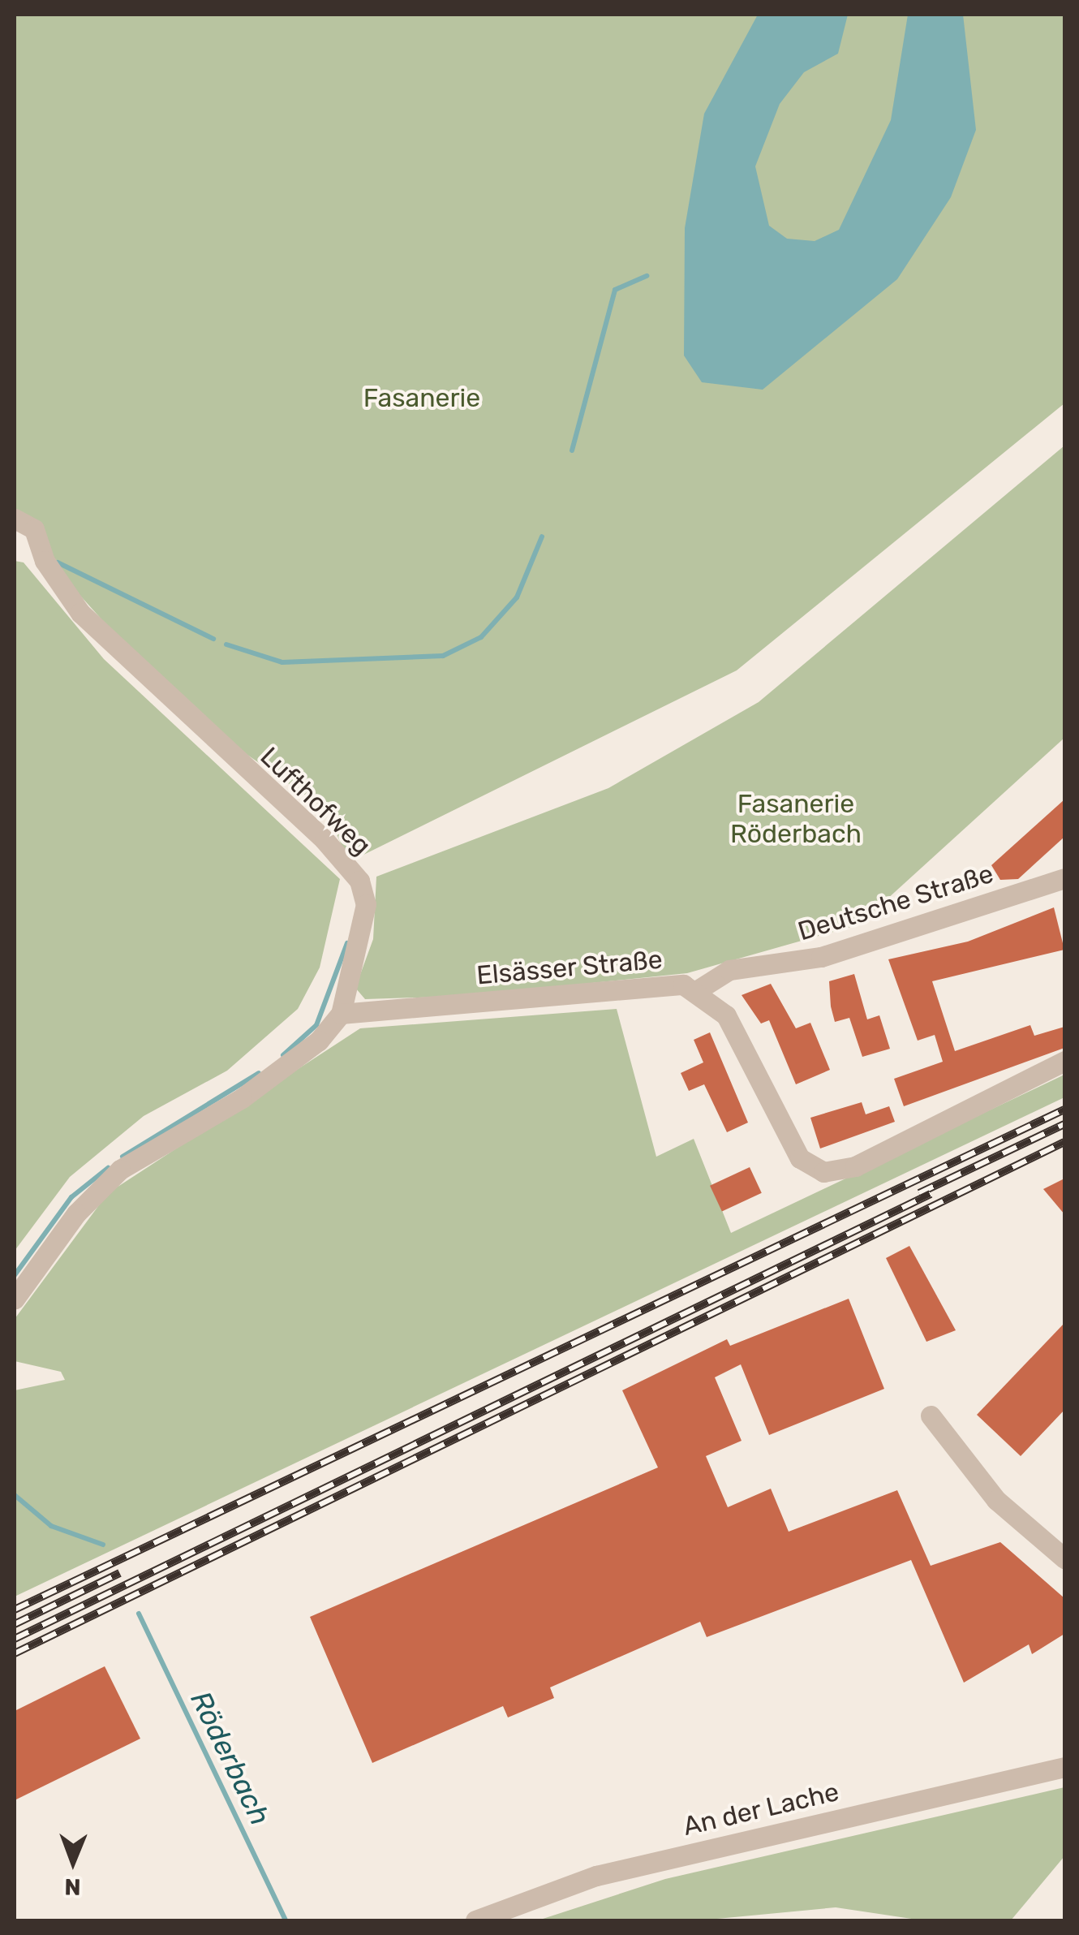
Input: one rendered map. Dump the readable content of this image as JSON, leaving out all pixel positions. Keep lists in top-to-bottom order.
{
  "streets": {
    "street": [
      "Lufthofweg",
      "Deutsche Straße",
      "Elsässer Straße",
      "An der Lache"
    ]
  },
  "crossings": [
    ["Lufthofweg", "Elsässer Straße"],
    ["Deutsche Straße", "Elsässer Straße"]
  ],
  "water": ["Röderbach"],
  "parks": ["Fasanerie", "Fasanerie Röderbach"],
  "north": "bottom"
}
